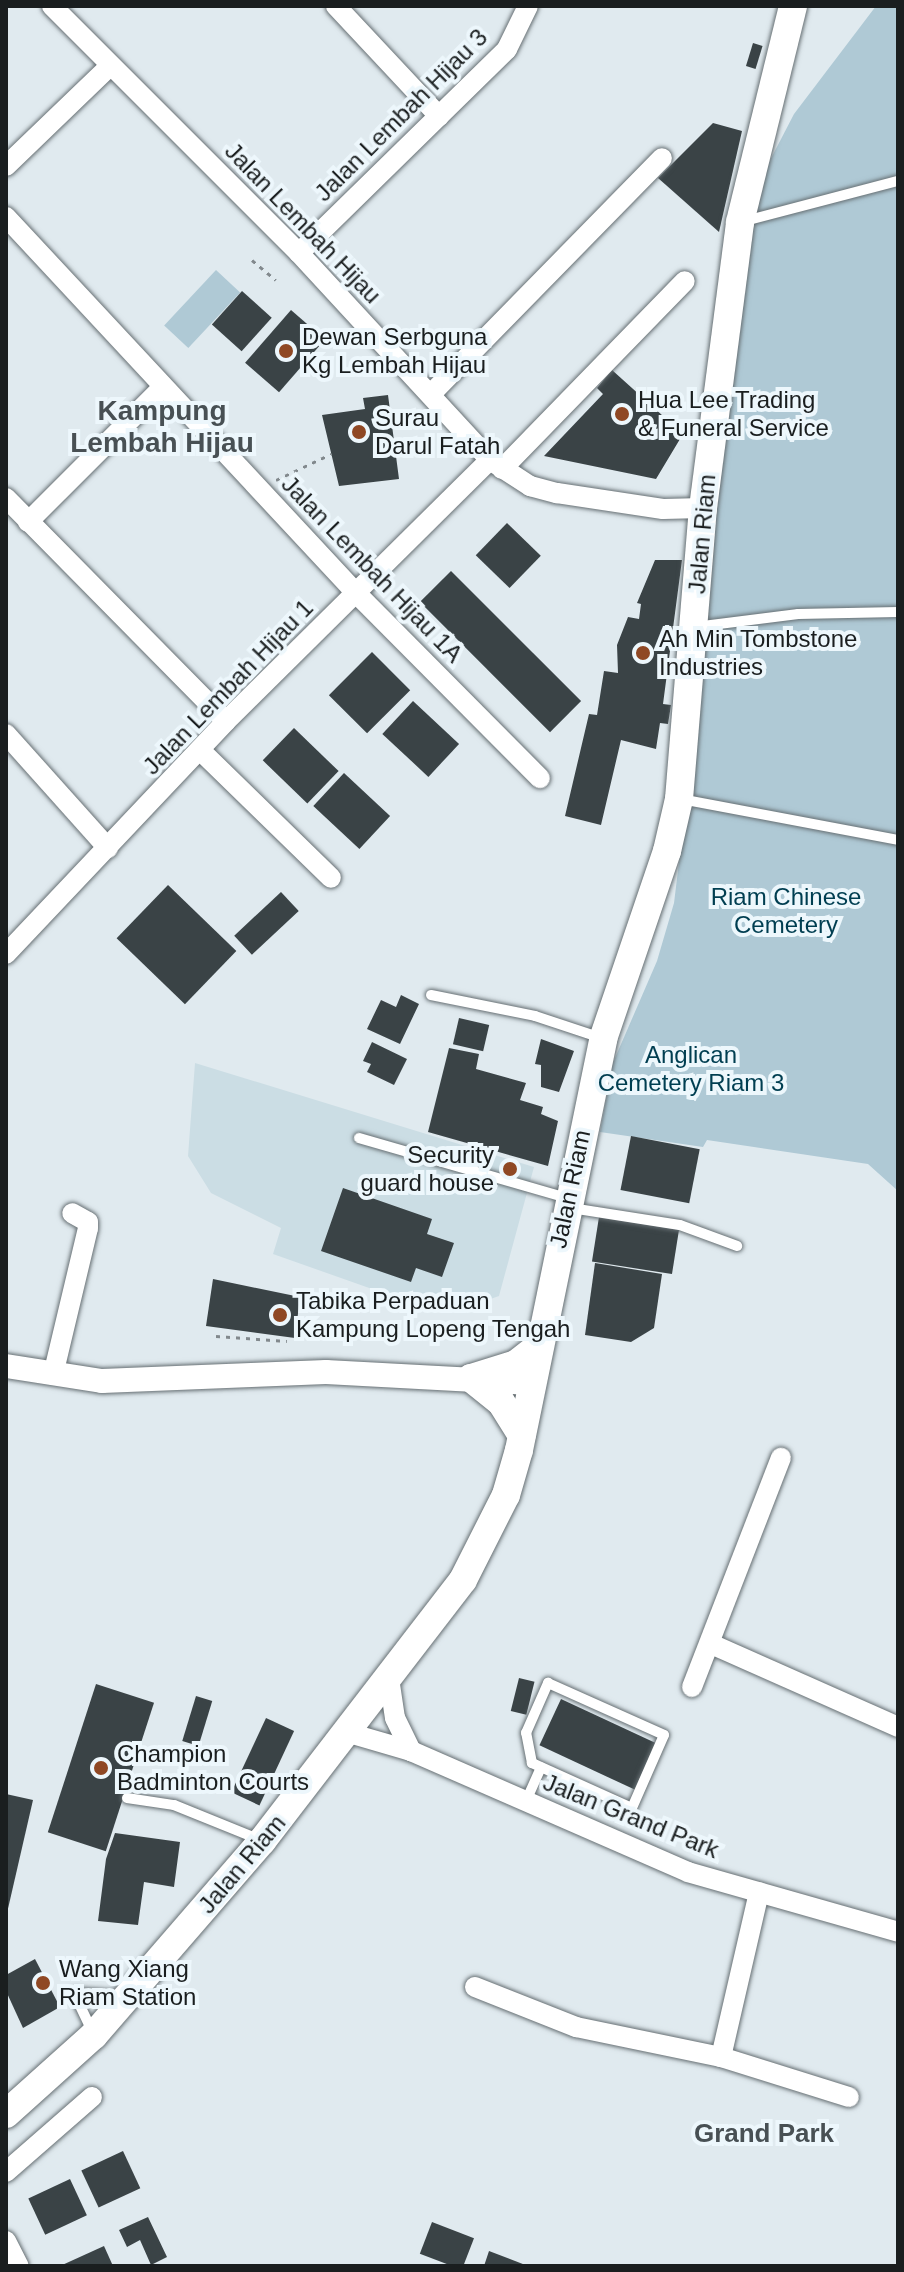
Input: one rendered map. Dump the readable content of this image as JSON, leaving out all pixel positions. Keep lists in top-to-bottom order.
{
  "streets": {
    "main road": ["Jalan Riam"],
    "street": [
      "Jalan Lembah Hijau 3",
      "Jalan Lembah Hijau",
      "Jalan Lembah Hijau 1A",
      "Jalan Lembah Hijau 1",
      "Jalan Grand Park"
    ]
  },
  "crossings": [
    ["Jalan Lembah Hijau 3", "Jalan Lembah Hijau"],
    ["Jalan Lembah Hijau", "Jalan Riam"],
    ["Jalan Lembah Hijau", "Jalan Lembah Hijau 1"],
    ["Jalan Riam", "Jalan Grand Park"],
    ["Jalan Lembah Hijau 1A", "Jalan Lembah Hijau 1"]
  ],
  "districts": ["Kampung Lembah Hijau", "Grand Park"],
  "parks": ["Riam Chinese Cemetery", "Anglican Cemetery Riam 3"],
  "places": [
    "Dewan Serbguna Kg Lembah Hijau",
    "Hua Lee Trading & Funeral Service",
    "Surau Darul Fatah",
    "Ah Min Tombstone Industries",
    "Security guard house",
    "Tabika Perpaduan Kampung Lopeng Tengah",
    "Champion Badminton Courts",
    "Wang Xiang Riam Station"
  ]
}
